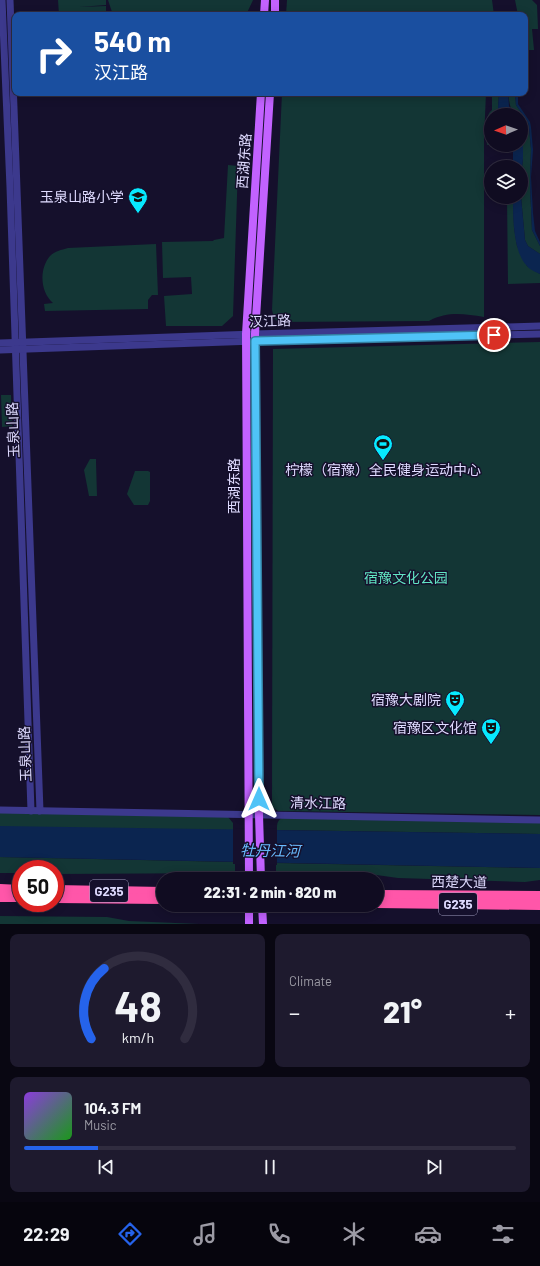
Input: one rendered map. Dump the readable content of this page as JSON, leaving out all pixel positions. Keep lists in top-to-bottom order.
{
  "streets": {
    "highway": ["西楚大道", "G235"],
    "main road": ["西湖东路"],
    "street": ["汉江路", "玉泉山路", "清水江路"]
  },
  "crossings": [
    ["西湖东路", "汉江路"],
    ["西湖东路", "清水江路"],
    ["汉江路", "玉泉山路"],
    ["玉泉山路", "清水江路"]
  ],
  "water": ["牡丹江河"],
  "parks": ["宿豫文化公园"],
  "places": {
    "school or university": ["玉泉山路小学"],
    "sports": ["柠檬（宿豫）全民健身运动中心"],
    "theatre": ["宿豫大剧院", "宿豫区文化馆"]
  },
  "north": "left",
  "page": {
    "turn": ["540 m", "汉江路"],
    "limit": "50",
    "trip": "22:31 · 2 min · 820 m",
    "tile": "Climate",
    "heat": ["−", "21°", "+"],
    "song": ["104.3 FM", "Music"],
    "tabs": "22:29",
    "gauge": ["48", "km/h"]
  }
}
